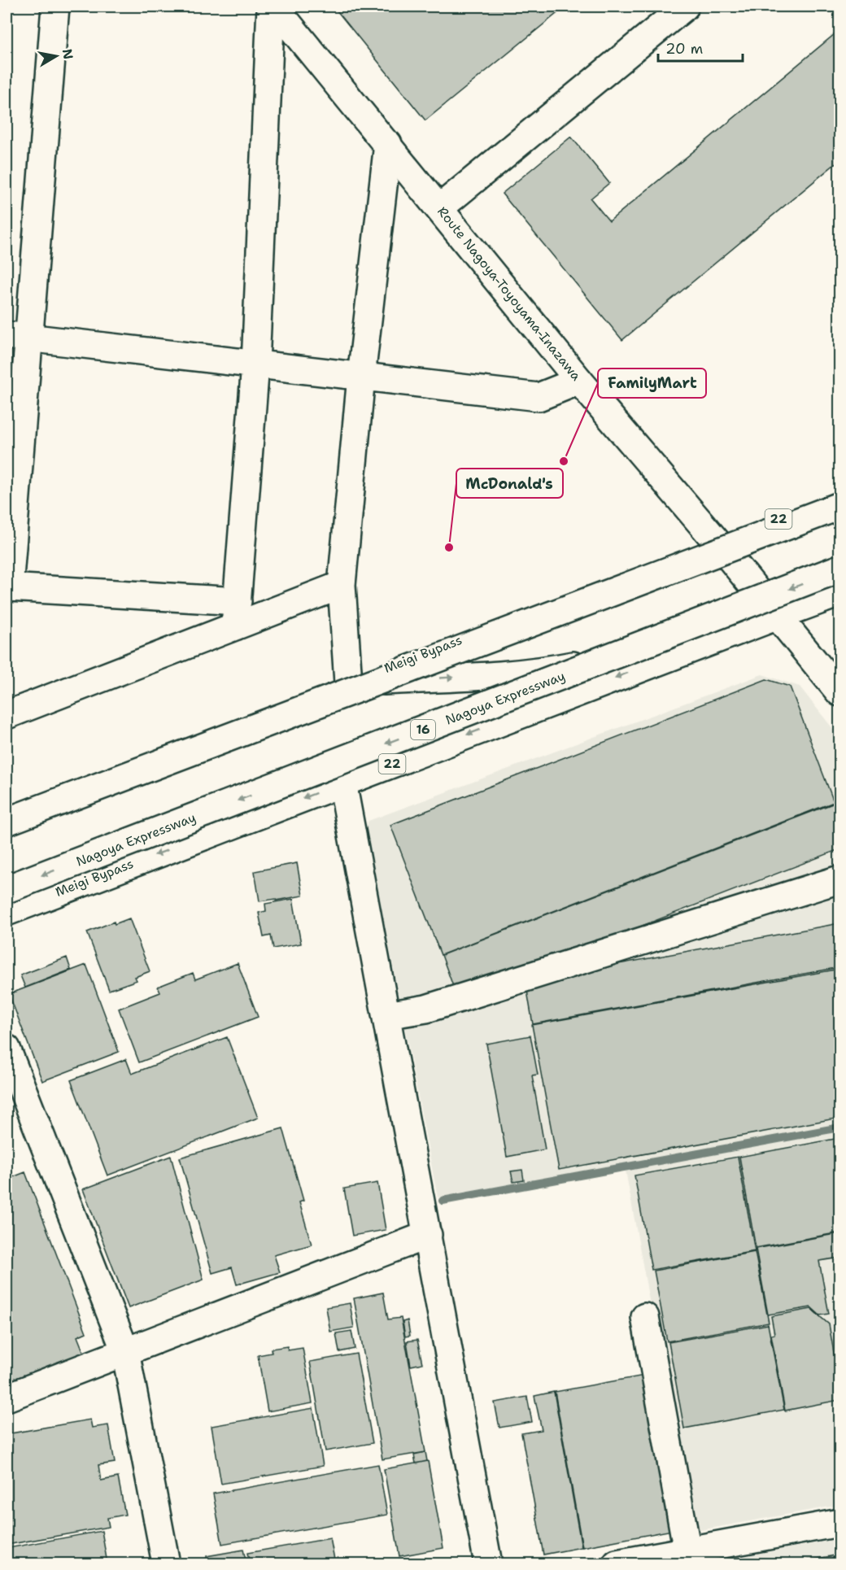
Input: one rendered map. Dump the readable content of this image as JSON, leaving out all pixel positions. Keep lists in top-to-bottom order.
{
  "streets": {
    "main road": [
      "Route Nagoya-Toyoyama-Inazawa",
      "22",
      "Meigi Bypass",
      "Nagoya Expressway",
      "16"
    ]
  },
  "crossings": [
    ["Route Nagoya-Toyoyama-Inazawa", "Meigi Bypass"]
  ],
  "places": ["FamilyMart", "McDonald's"],
  "scale_bar": "20 m",
  "north": "right"
}
